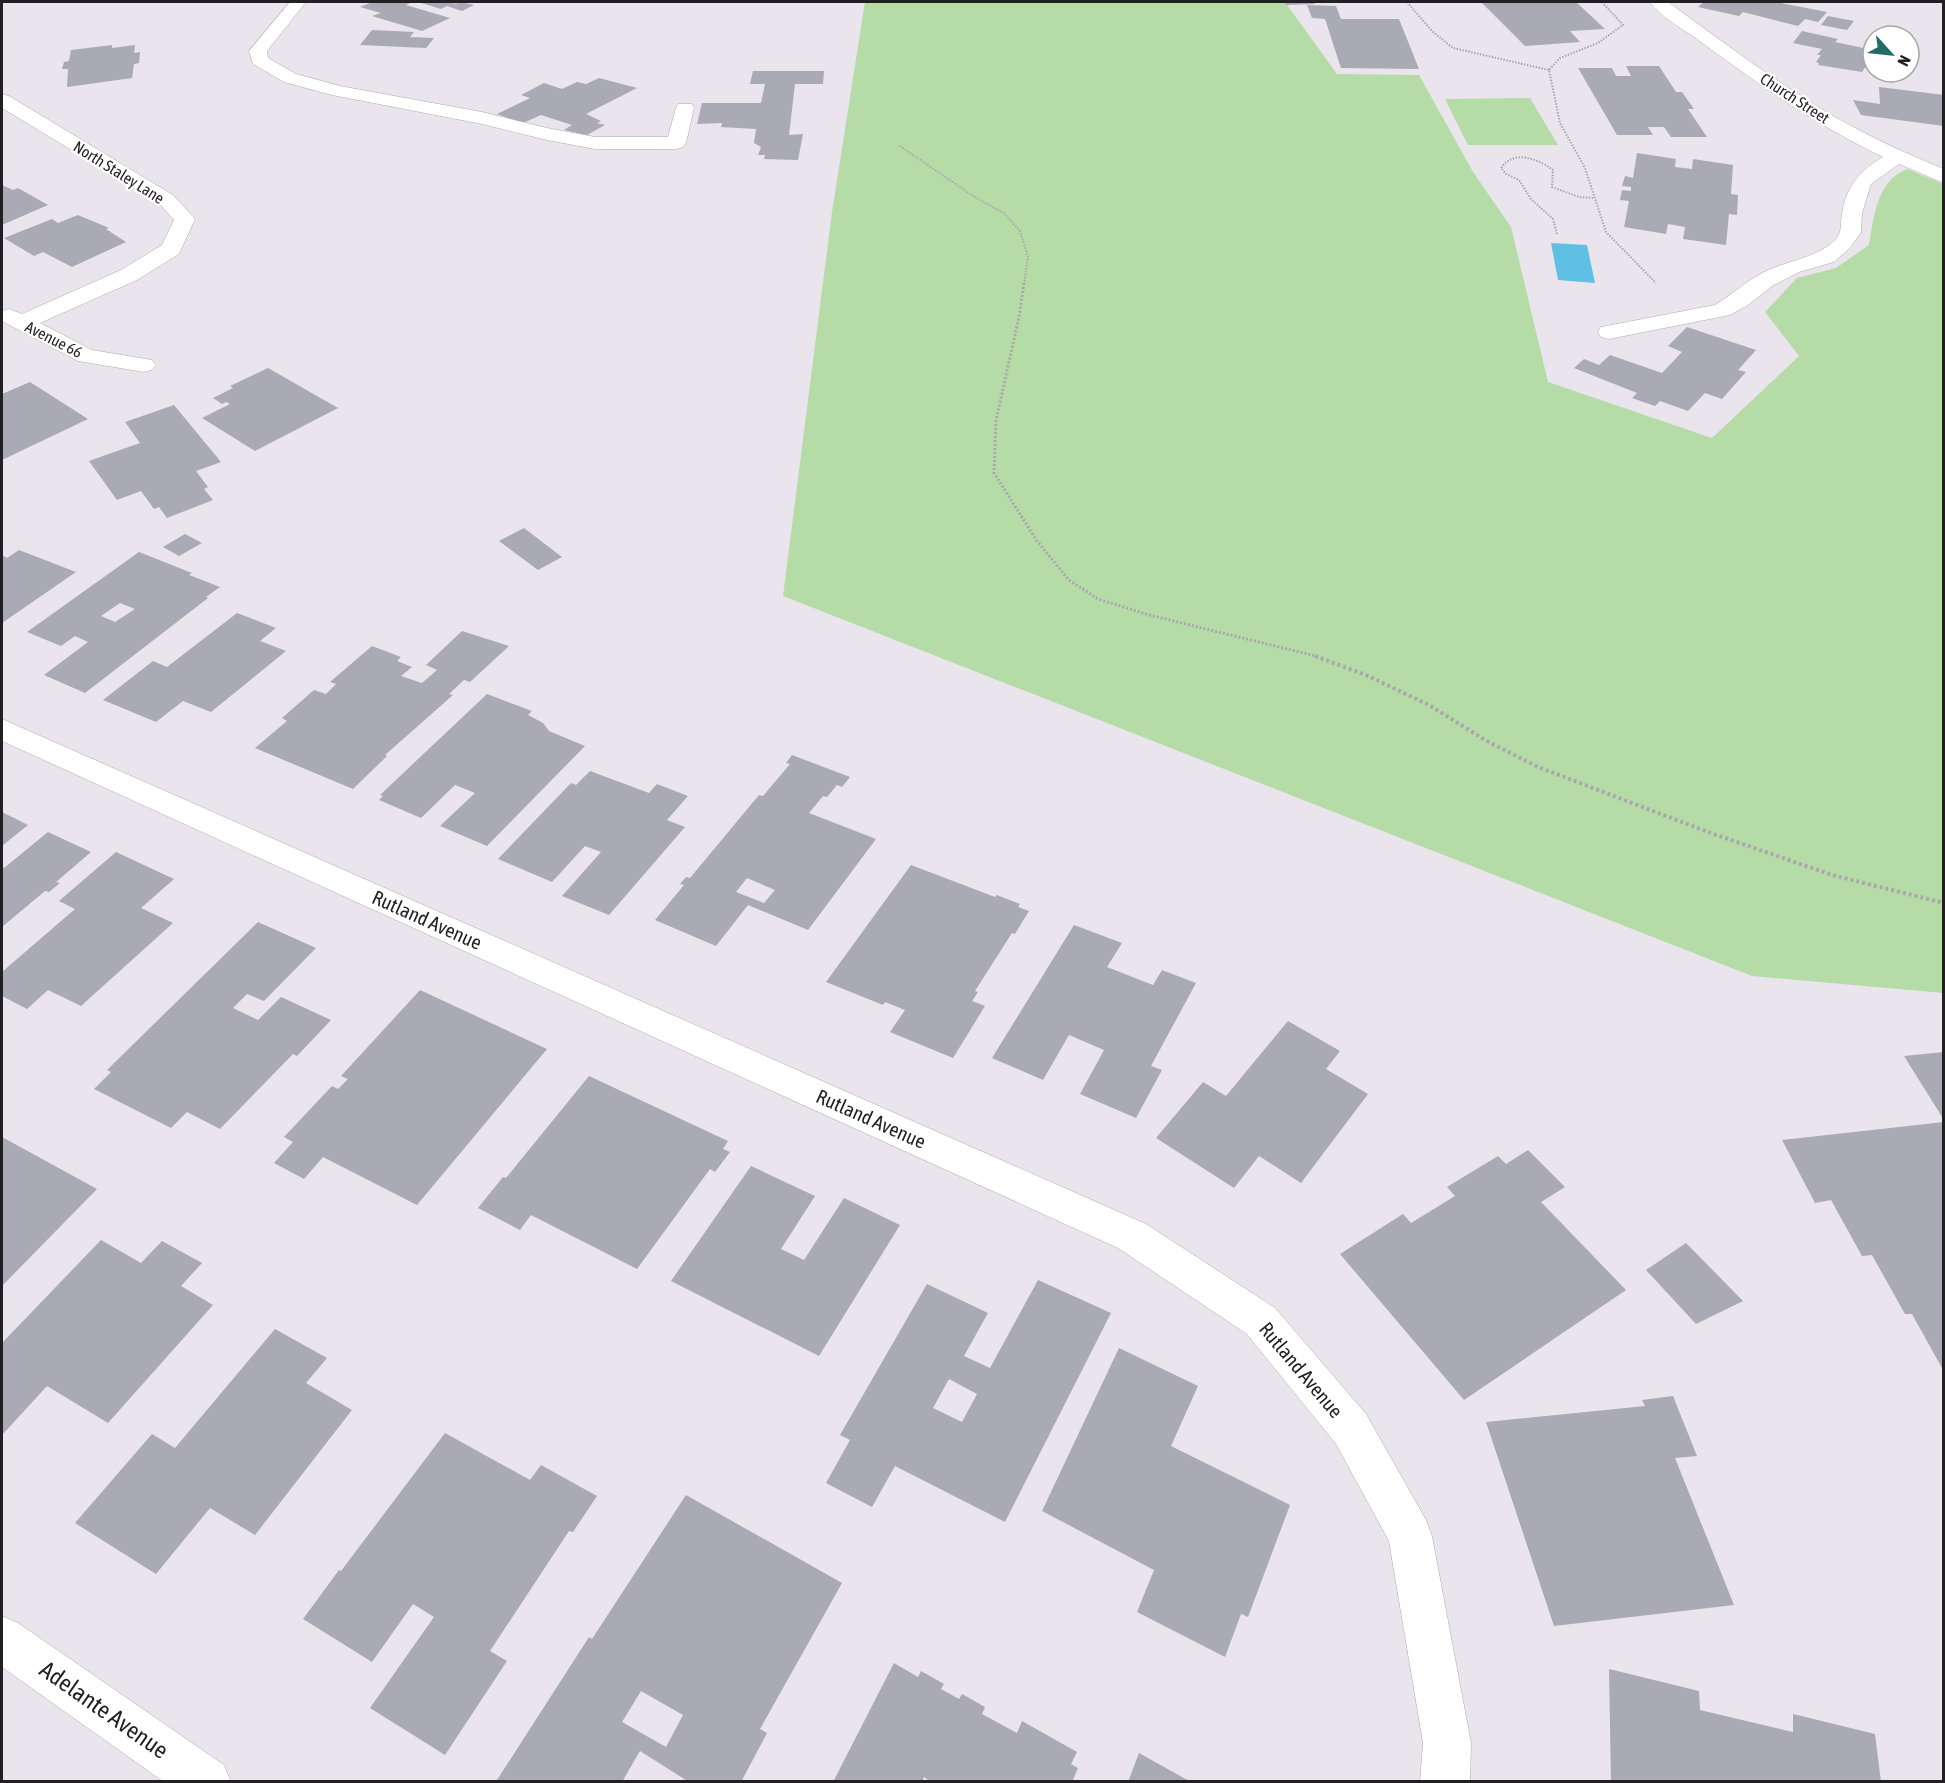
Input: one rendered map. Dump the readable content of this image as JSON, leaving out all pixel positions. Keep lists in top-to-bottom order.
{
  "streets": {
    "street": [
      "Church Street",
      "North Staley Lane",
      "Avenue 66",
      "Rutland Avenue",
      "Adelante Avenue"
    ]
  },
  "crossings": [
    ["North Staley Lane", "Avenue 66"]
  ],
  "north": "bottom right"
}
